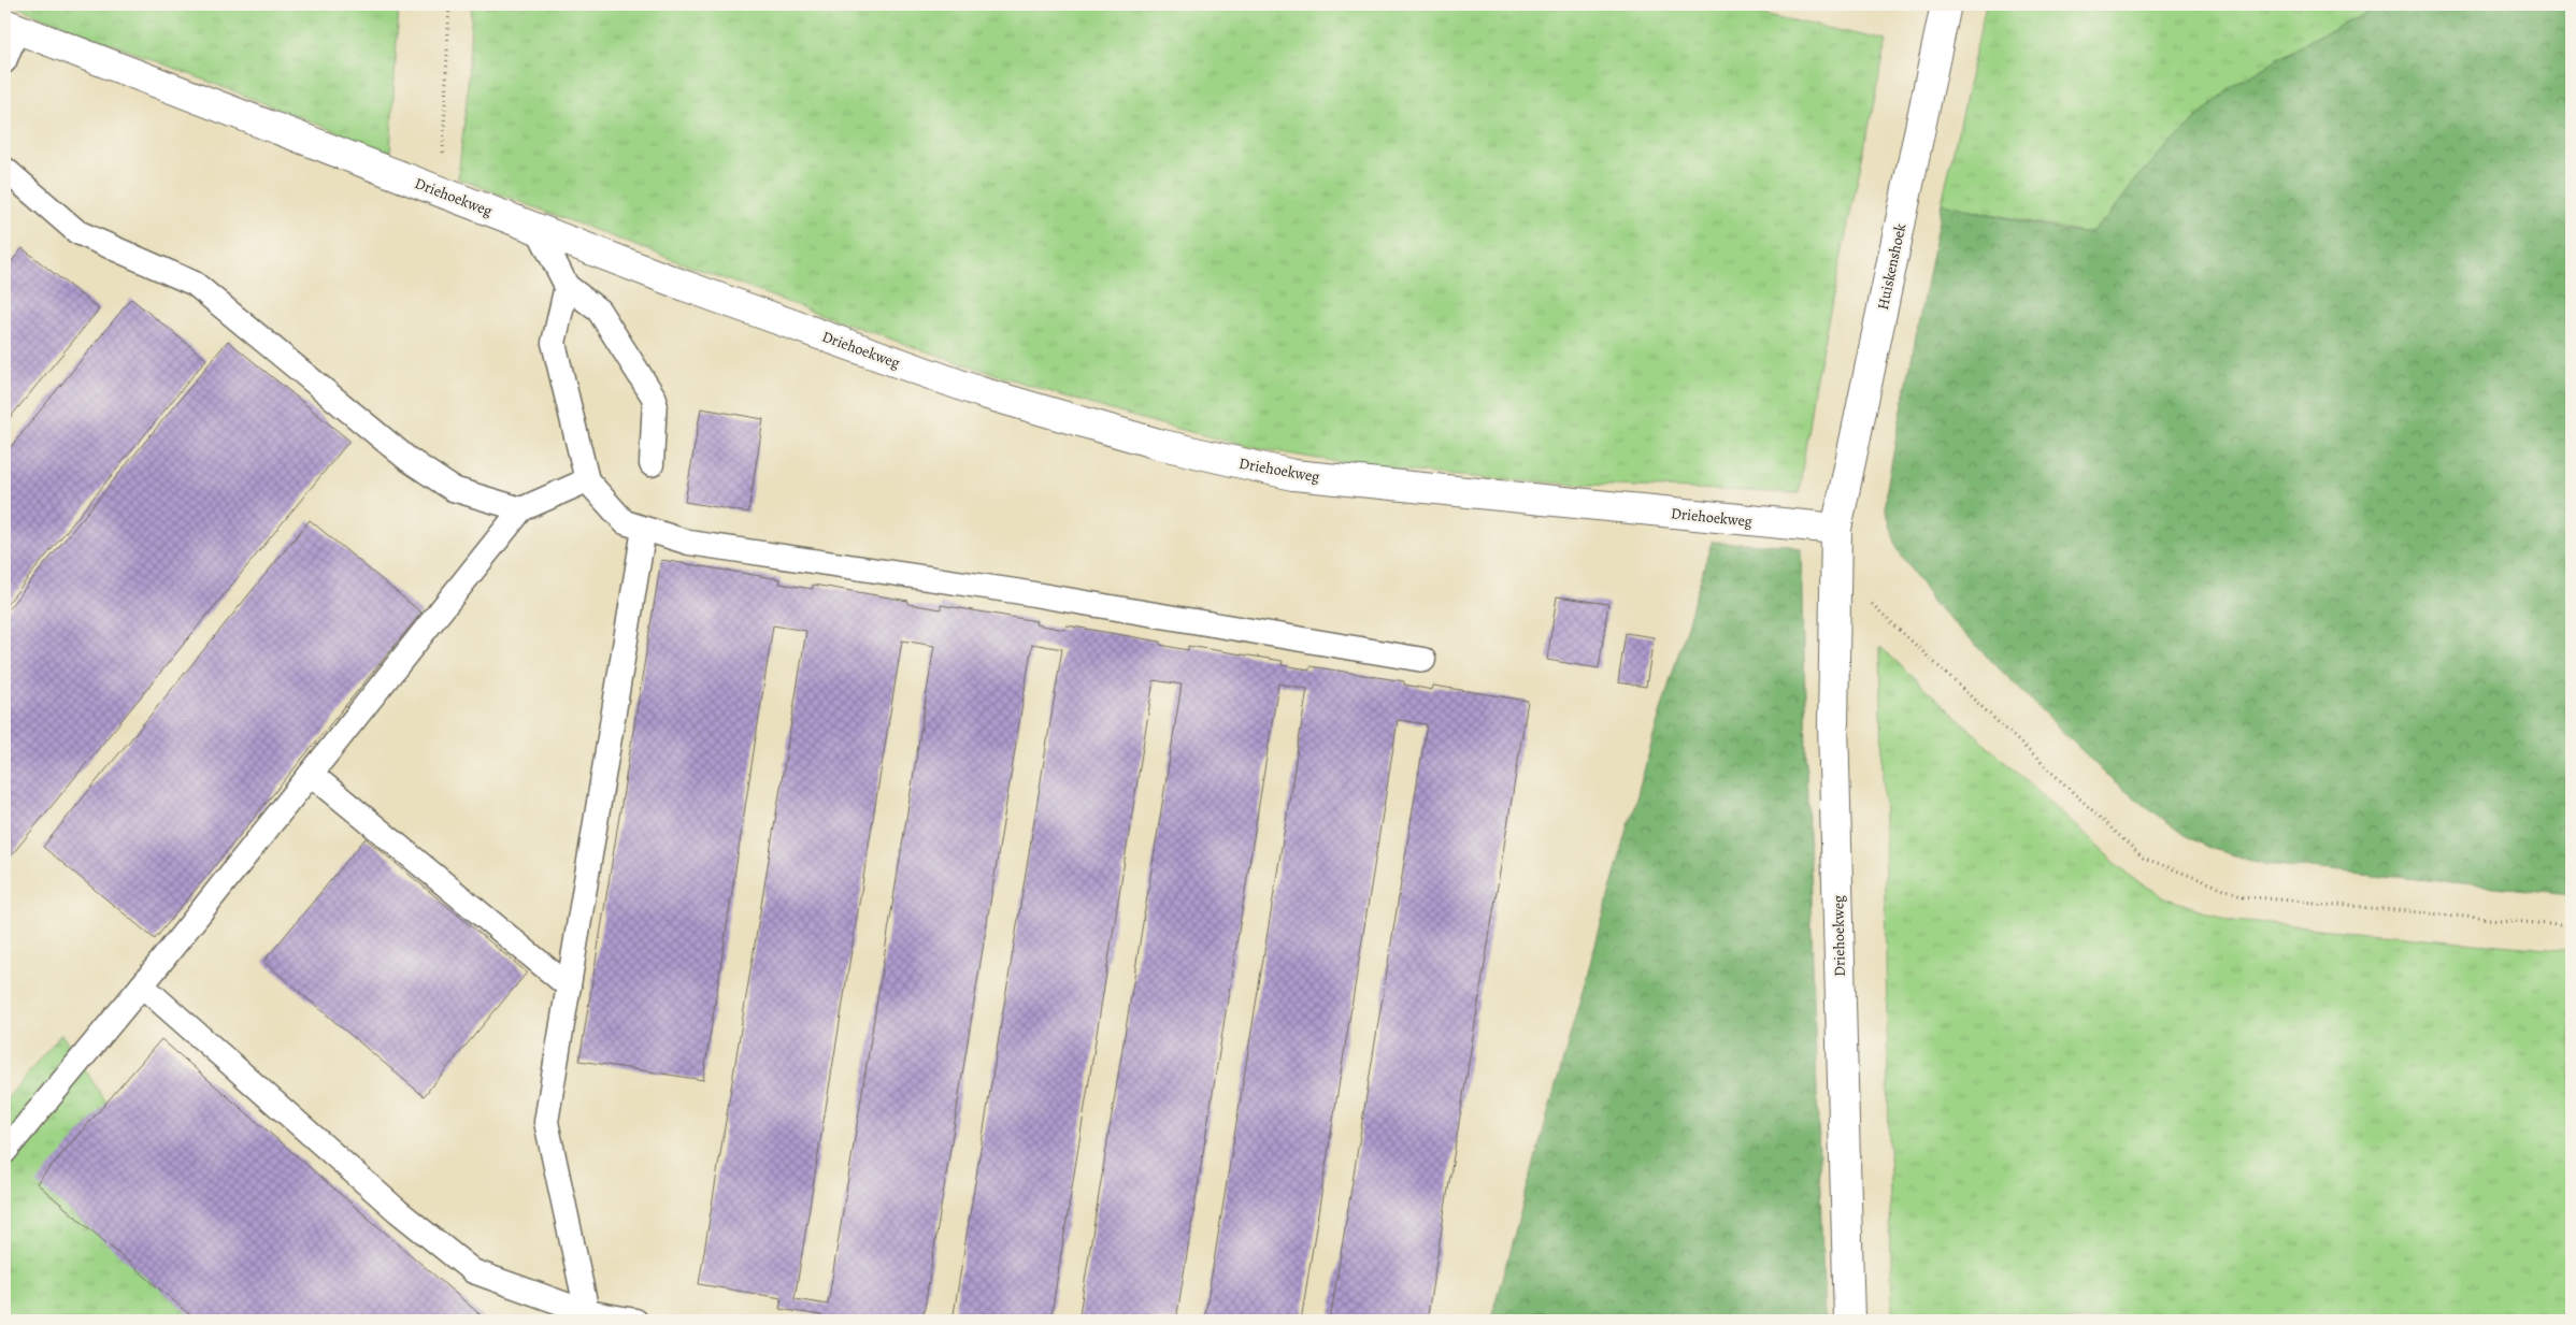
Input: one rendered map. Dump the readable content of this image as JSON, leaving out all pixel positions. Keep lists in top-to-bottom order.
{
  "streets": {
    "street": ["Driehoekweg", "Huiskenshoek"]
  },
  "crossings": [
    ["Driehoekweg", "Huiskenshoek"]
  ]
}
